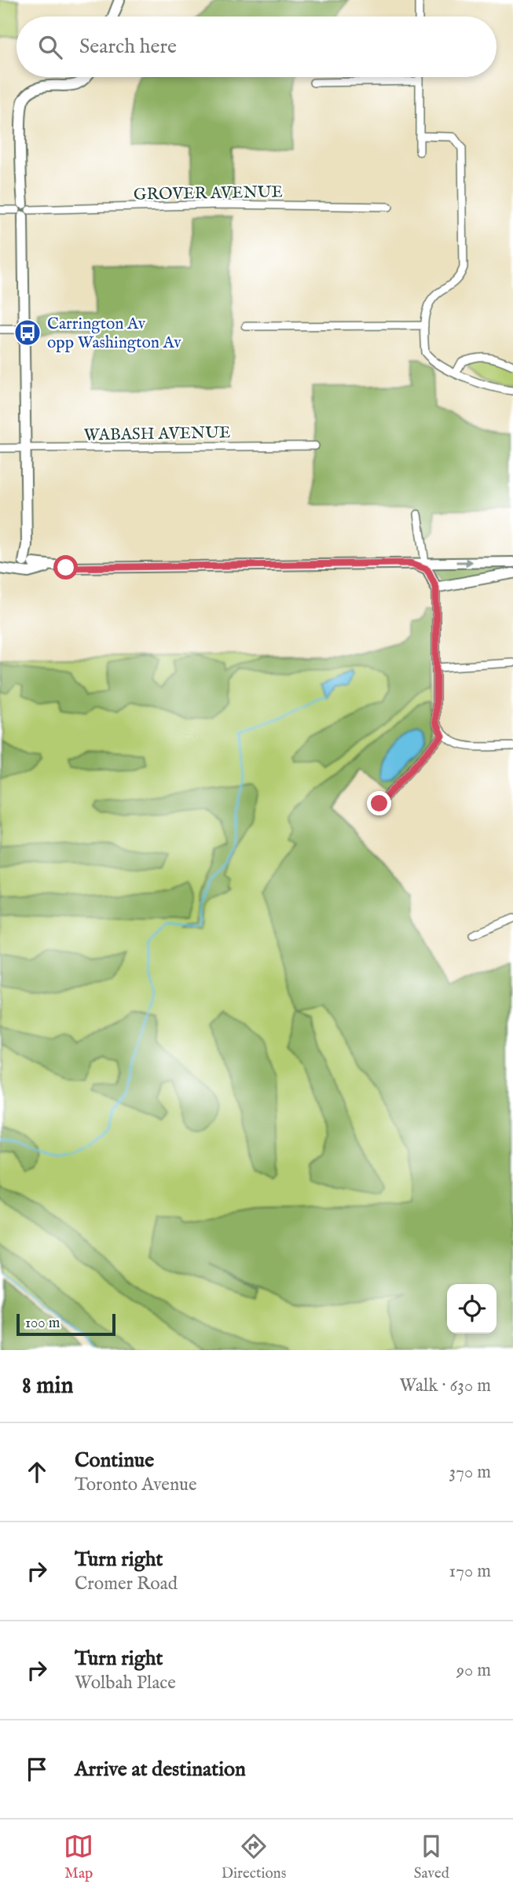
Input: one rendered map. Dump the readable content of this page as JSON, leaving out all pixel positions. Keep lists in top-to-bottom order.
{
  "streets": {
    "street": ["GROVER AVENUE", "WABASH AVENUE"]
  },
  "places": {
    "bus stop": ["Carrington Av opp Washington Av"]
  },
  "scale_bar": "100 m",
  "page": {
    "search": "Search here",
    "scale": "100 m",
    "heading": ["8 min", "Walk · 630 m"],
    "list": [
      ["Continue", "Toronto Avenue", "370 m"],
      ["Turn right", "Cromer Road", "170 m"],
      ["Turn right", "Wolbah Place", "90 m"],
      "Arrive at destination"
    ],
    "nav": ["Map", "Directions", "Saved"]
  }
}
